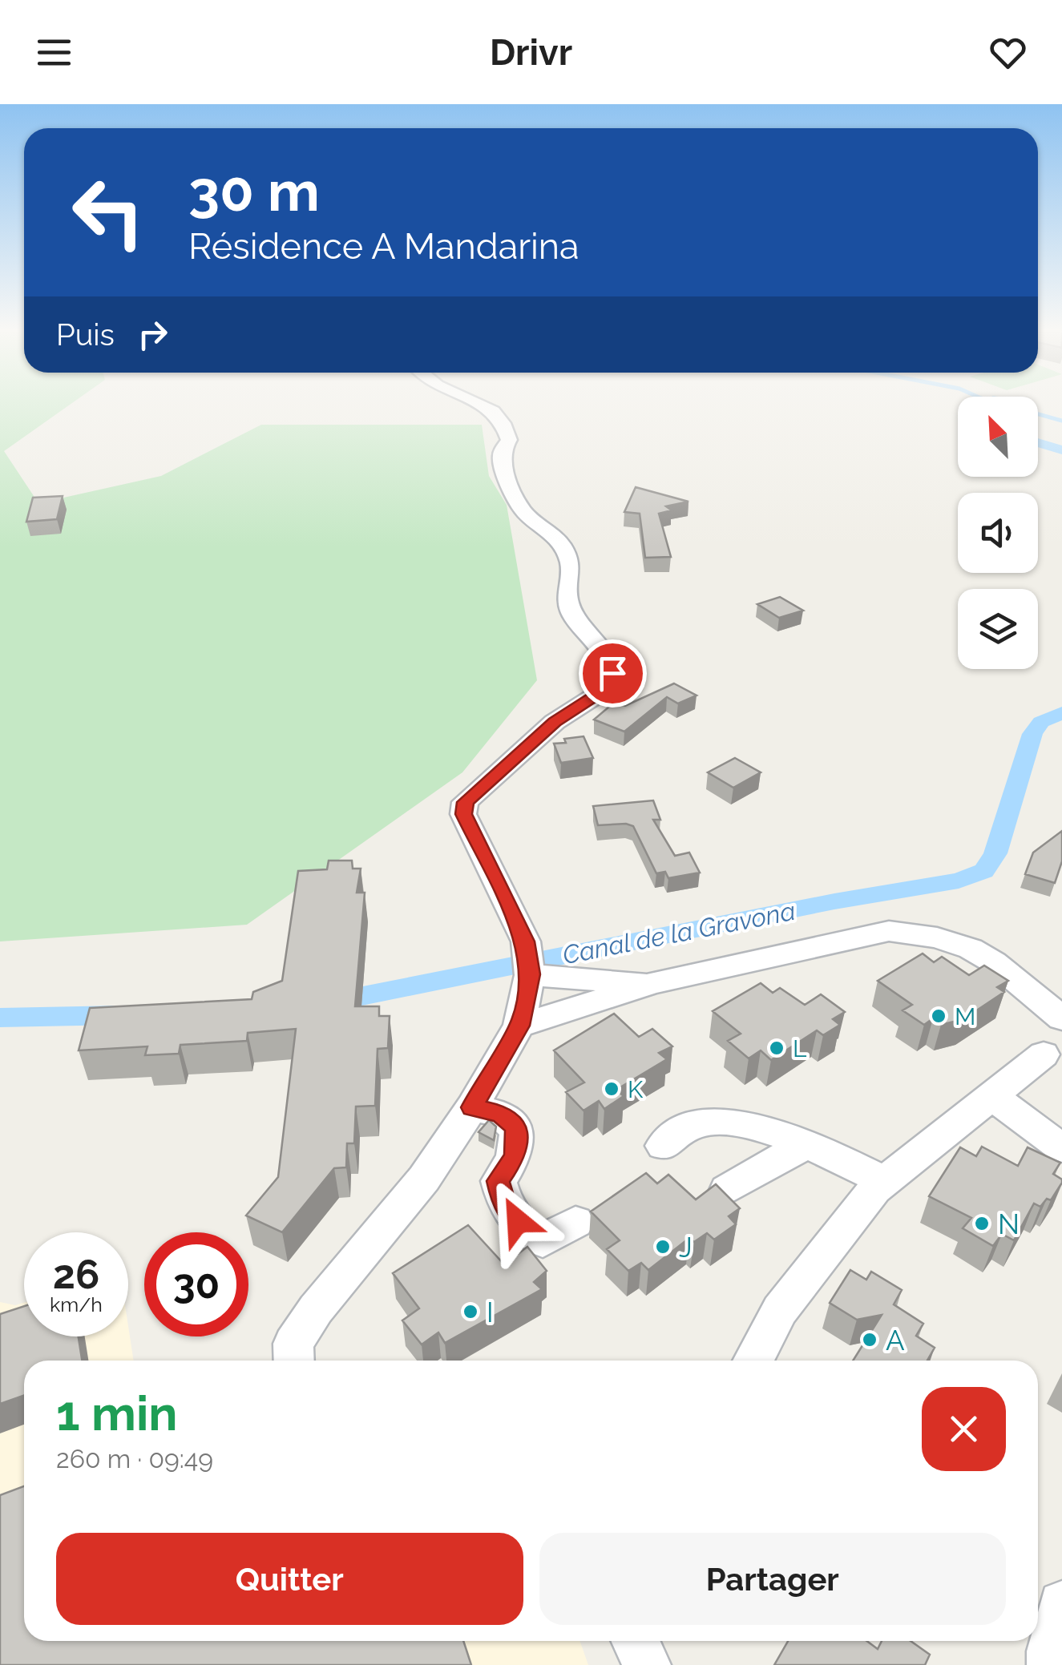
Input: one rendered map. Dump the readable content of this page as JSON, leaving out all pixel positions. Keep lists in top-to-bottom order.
{
  "water": ["Canal de la Gravona"],
  "places": [
    "M",
    "L",
    "K",
    "N",
    "J",
    "I",
    "A"
  ],
  "north": "top left",
  "page": {
    "header": "Drivr",
    "turn": ["30 m", "Résidence A Mandarina"],
    "then": "Puis",
    "speed": "26 km/h",
    "limit": "30",
    "heading": ["1 min", "260 m · 09:49"],
    "buttons": ["Quitter", "Partager"]
  }
}
